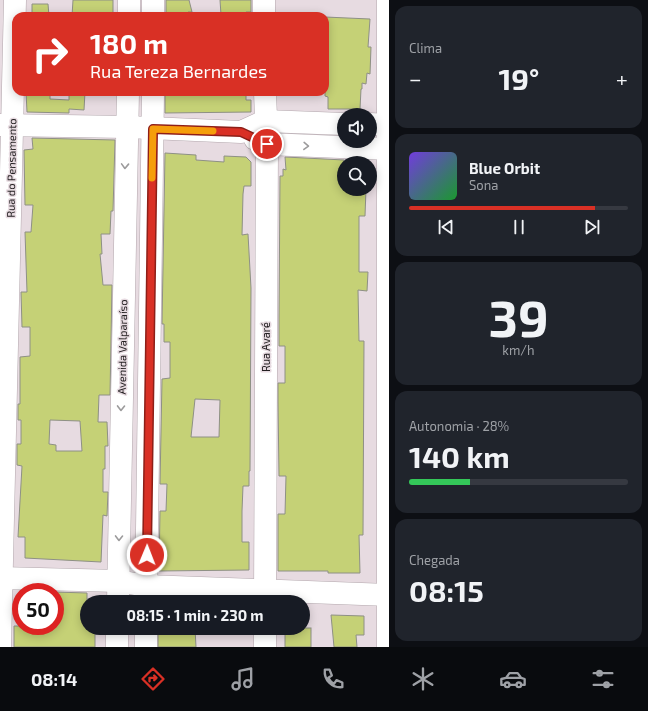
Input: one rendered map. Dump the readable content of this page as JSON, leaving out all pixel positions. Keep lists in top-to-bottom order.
{
  "streets": {
    "street": ["Rua do Pensamento", "Avenida Valparaíso", "Rua Avaré"]
  },
  "page": {
    "tile": [
      "Clima",
      ["39", "km/h"],
      ["Autonomia · 28%", "140 km"],
      ["Chegada", "08:15"]
    ],
    "turn": ["180 m", "Rua Tereza Bernardes"],
    "heat": ["−", "19°", "+"],
    "song": ["Blue Orbit", "Sona"],
    "limit": "50",
    "trip": "08:15 · 1 min · 230 m",
    "tabs": "08:14"
  }
}
